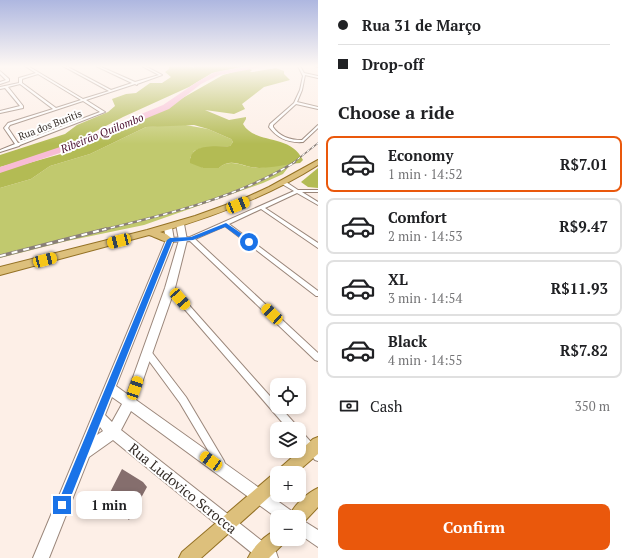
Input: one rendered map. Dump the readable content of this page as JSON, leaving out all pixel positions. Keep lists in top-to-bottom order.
{
  "streets": {
    "street": ["Rua dos Buritis", "Rua Ludovico Scrocca"]
  },
  "water": ["Ribeirão Quilombo"],
  "page": {
    "banner": ["Rua 31 de Março", "Drop-off"],
    "heading": "Choose a ride",
    "list": [
      {
        "name": "Economy",
        "note": "1 min · 14:52",
        "value": "R$7.01"
      },
      {
        "name": "Comfort",
        "note": "2 min · 14:53",
        "value": "R$9.47"
      },
      {
        "name": "XL",
        "note": "3 min · 14:54",
        "value": "R$11.93"
      },
      {
        "name": "Black",
        "note": "4 min · 14:55",
        "value": "R$7.82"
      }
    ],
    "map_buttons": ["+", "−"],
    "pay": ["Cash", "350 m"],
    "bubble": "1 min",
    "buttons": "Confirm"
  }
}
